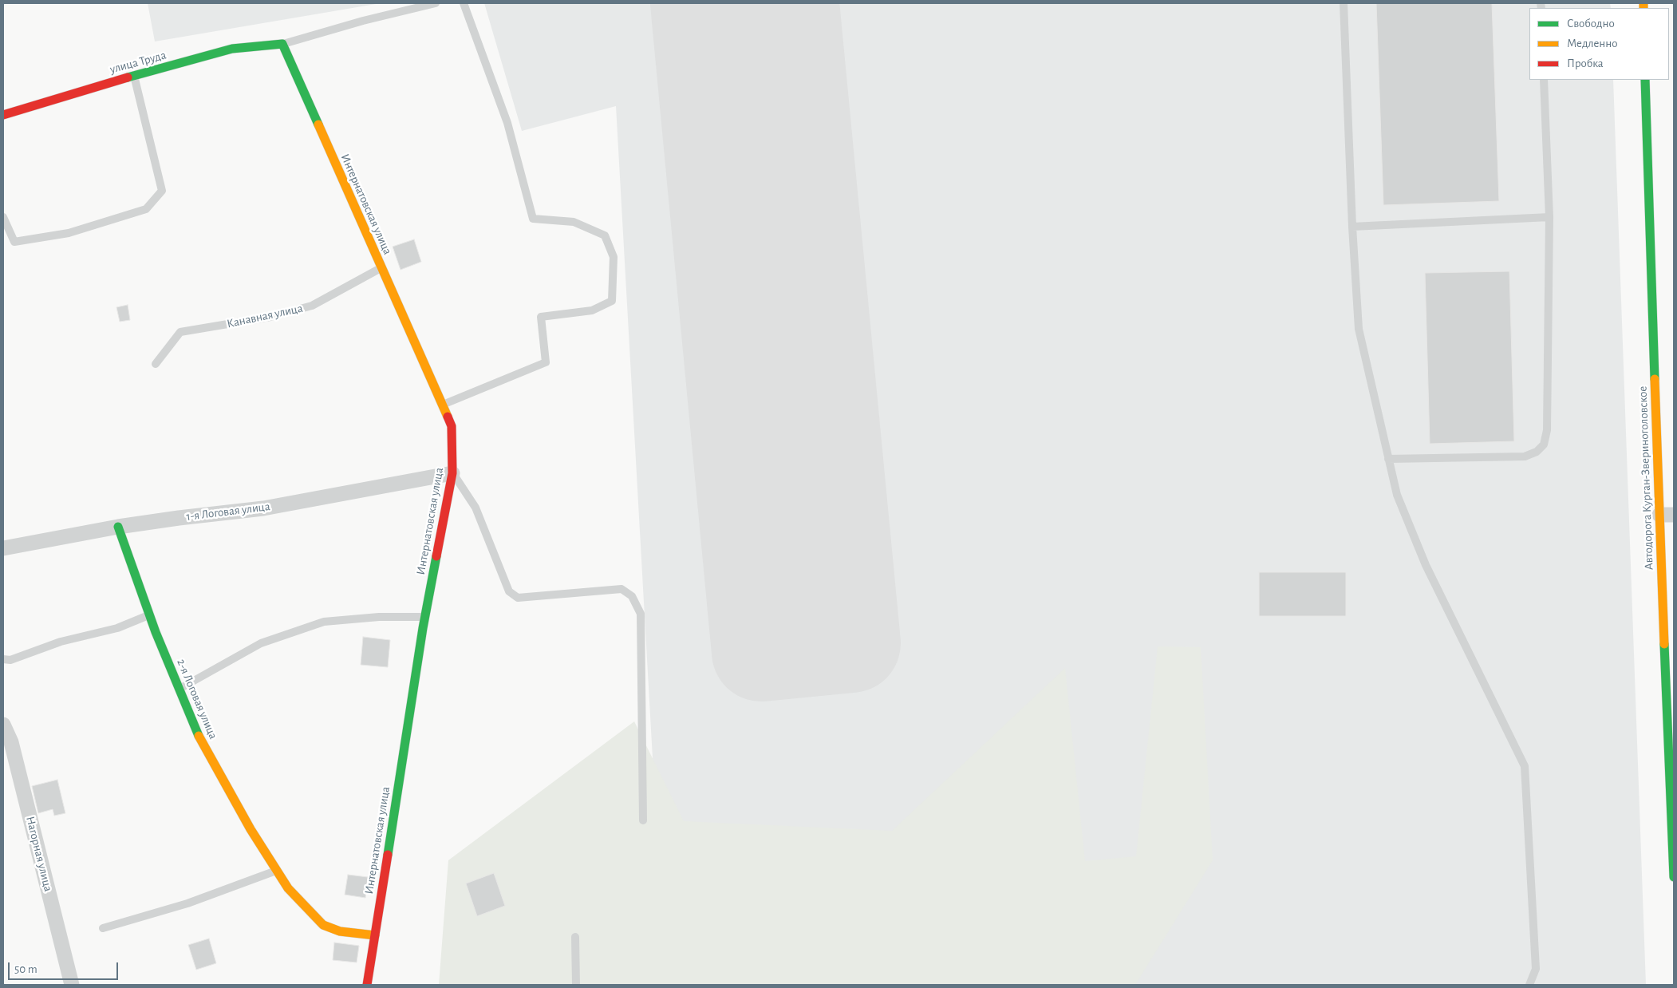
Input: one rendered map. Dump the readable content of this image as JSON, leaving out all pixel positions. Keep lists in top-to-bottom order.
{
  "streets": {
    "street": [
      "улица Труда",
      "Интернатовская улица",
      "Автодорога Курган-Звериноголовское",
      "1-я Логовая улица",
      "2-я Логовая улица",
      "Нагорная улица"
    ],
    "lane": ["Канавная улица"]
  },
  "crossings": [
    ["улица Труда", "Интернатовская улица"],
    ["Интернатовская улица", "Канавная улица"],
    ["Интернатовская улица", "1-я Логовая улица"],
    ["Интернатовская улица", "2-я Логовая улица"],
    ["1-я Логовая улица", "2-я Логовая улица"]
  ],
  "legend": ["Свободно", "Медленно", "Пробка"],
  "scale_bar": "50 m"
}
